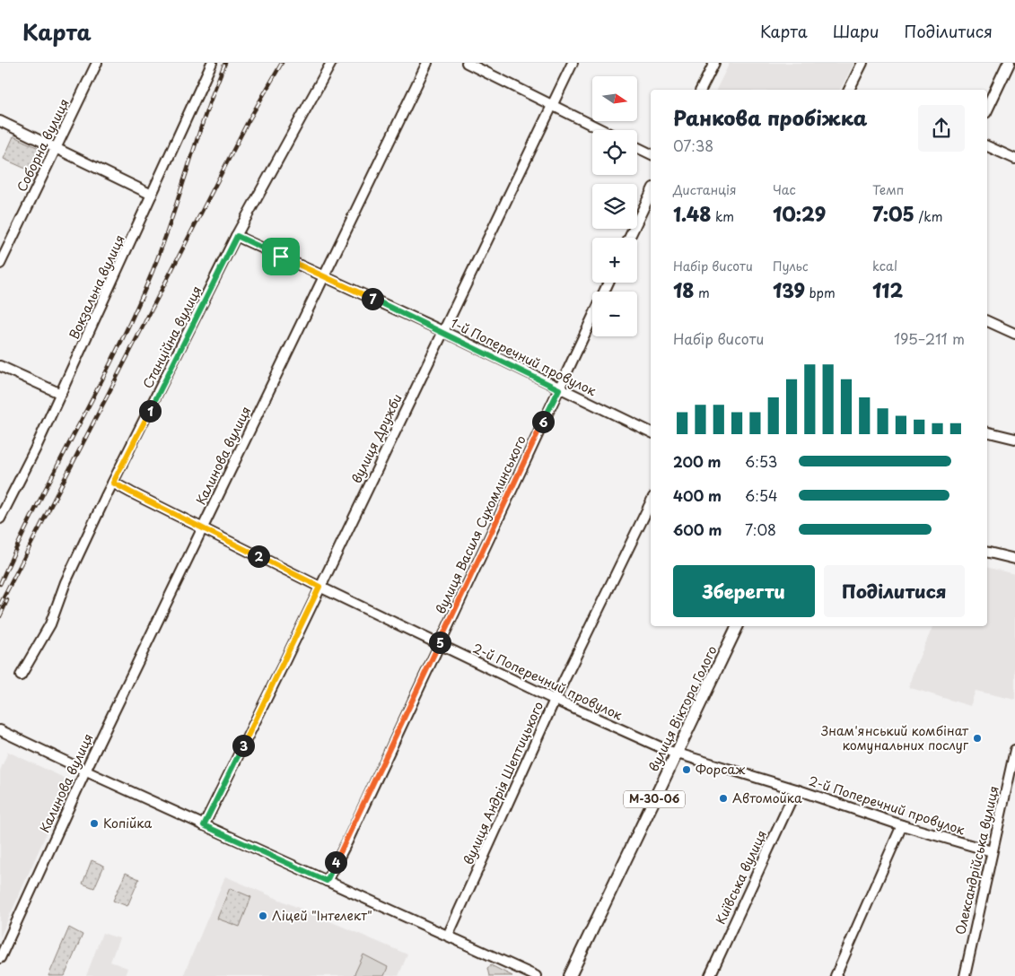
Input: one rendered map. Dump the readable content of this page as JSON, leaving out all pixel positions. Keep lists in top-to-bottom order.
{
  "streets": {
    "main road": ["вулиця Віктора Голого", "М-30-06"],
    "street": [
      "Соборна вулиця",
      "Вокзальна вулиця",
      "Станційна вулиця",
      "1-й Поперечний провулок",
      "вулиця Дружби",
      "Калинова вулиця",
      "вулиця Василя Сухомлинського",
      "2-й Поперечний провулок",
      "вулиця Андрія Шептицького",
      "Олександрійська вулиця",
      "Київська вулиця"
    ]
  },
  "crossings": [
    ["Станційна вулиця", "1-й Поперечний провулок"],
    ["Станційна вулиця", "2-й Поперечний провулок"],
    ["1-й Поперечний провулок", "вулиця Дружби"],
    ["1-й Поперечний провулок", "Калинова вулиця"],
    ["1-й Поперечний провулок", "вулиця Василя Сухомлинського"],
    ["вулиця Дружби", "2-й Поперечний провулок"],
    ["Калинова вулиця", "2-й Поперечний провулок"],
    ["вулиця Василя Сухомлинського", "2-й Поперечний провулок"],
    ["2-й Поперечний провулок", "вулиця Віктора Голого"],
    ["2-й Поперечний провулок", "вулиця Андрія Шептицького"],
    ["2-й Поперечний провулок", "Олександрійська вулиця"],
    ["2-й Поперечний провулок", "Київська вулиця"]
  ],
  "places": [
    "Знам'янський комбінат комунальних послуг",
    "Форсаж",
    "Автомойка",
    "Копійка",
    "Ліцей \"Інтелект\""
  ],
  "north": "right",
  "page": {
    "header": "Карта",
    "nav": ["Карта", "Шари", "Поділитися"],
    "map_buttons": ["+", "−"],
    "heading": ["Ранкова пробіжка", "07:38"],
    "stats": [
      ["Дистанція", "1.48 km"],
      ["Час", "10:29"],
      ["Темп", "7:05 /km"],
      ["Набір висоти", "18 m"],
      ["Пульс", "139 bpm"],
      ["kcal", "112"]
    ],
    "pins": [
      "7",
      "1",
      "6",
      "2",
      "5",
      "3",
      "4"
    ],
    "chart": ["Набір висоти", "195–211 m"],
    "list": [
      {
        "name": "200 m",
        "note": "6:53"
      },
      {
        "name": "400 m",
        "note": "6:54"
      },
      {
        "name": "600 m",
        "note": "7:08"
      }
    ],
    "buttons": ["Зберегти", "Поділитися"]
  }
}
